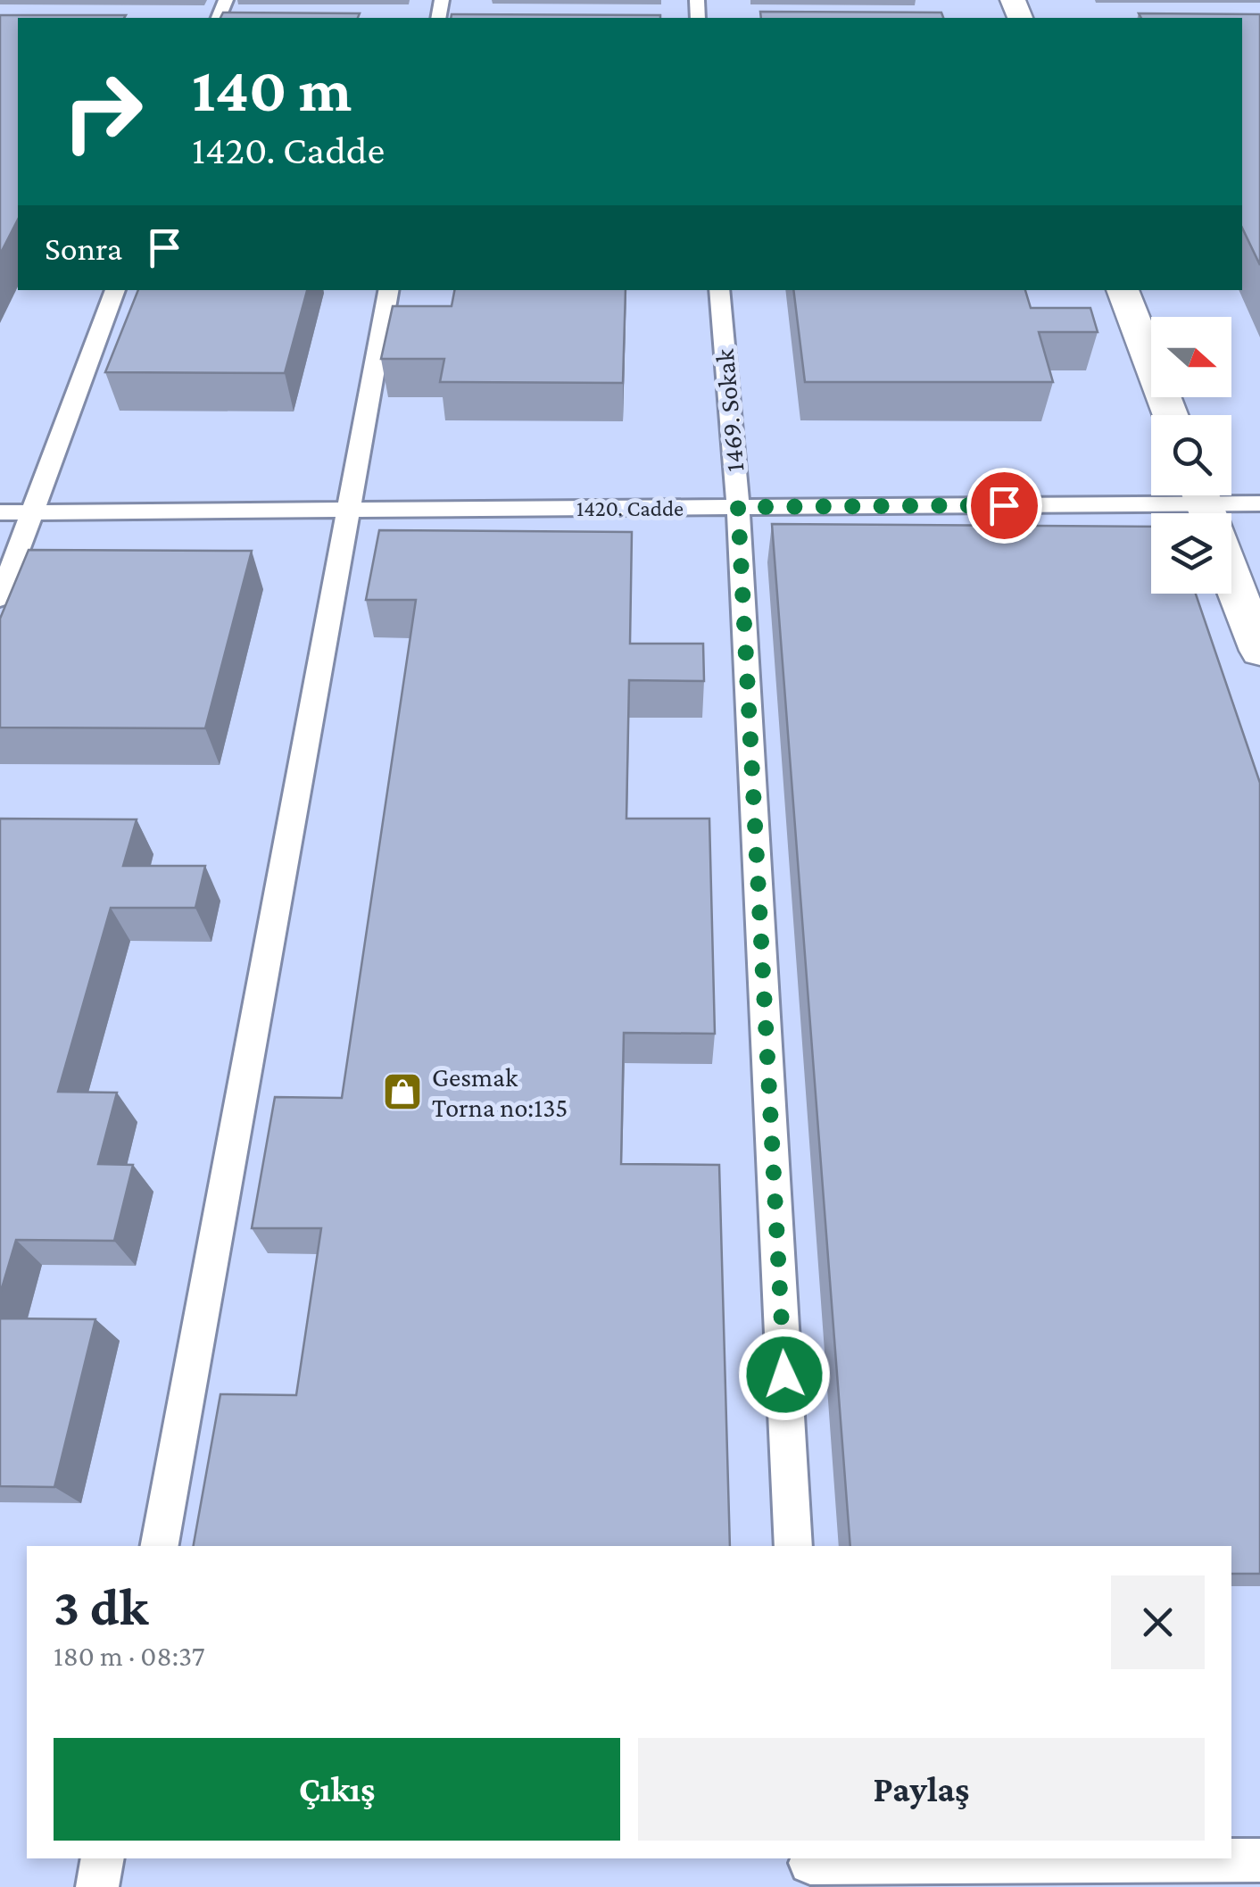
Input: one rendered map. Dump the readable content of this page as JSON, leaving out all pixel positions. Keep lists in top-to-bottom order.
{
  "streets": {
    "lane": ["1469. Sokak", "1420. Cadde"]
  },
  "crossings": [
    ["1469. Sokak", "1420. Cadde"]
  ],
  "places": {
    "shop": ["Gesmak Torna no:135"]
  },
  "north": "right",
  "page": {
    "turn": ["140 m", "1420. Cadde"],
    "then": "Sonra",
    "heading": ["3 dk", "180 m · 08:37"],
    "buttons": ["Çıkış", "Paylaş"]
  }
}
